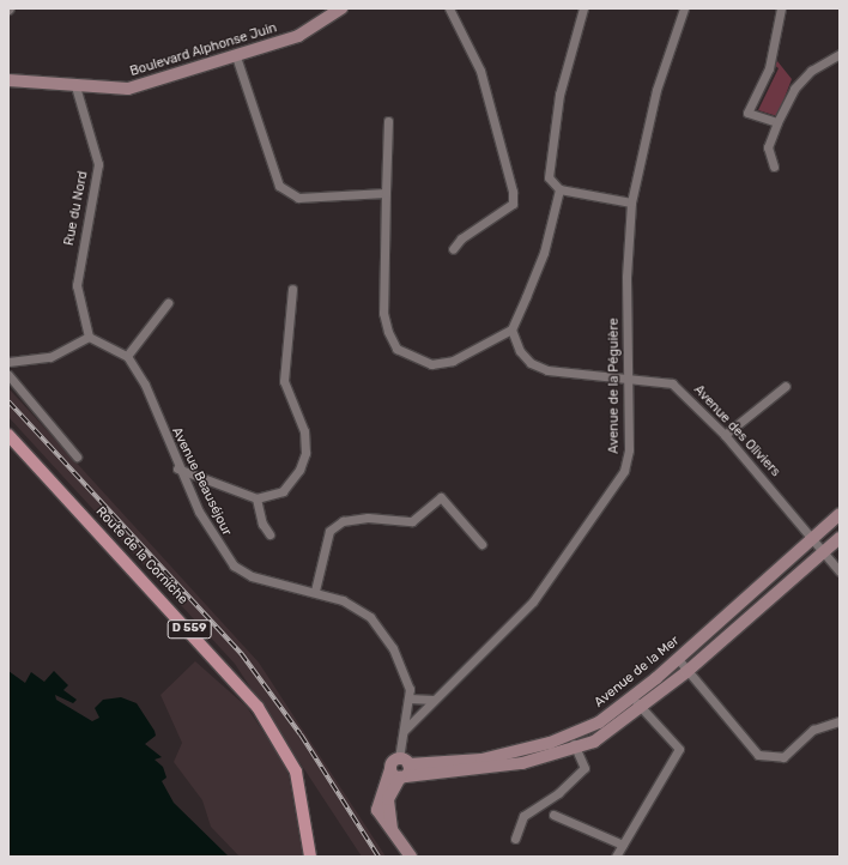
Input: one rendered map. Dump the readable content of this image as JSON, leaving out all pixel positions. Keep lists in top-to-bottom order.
{
  "streets": {
    "main road": ["Route de la Corniche", "D 559"],
    "street": [
      "Boulevard Alphonse Juin",
      "Rue du Nord",
      "Avenue de la Péguière",
      "Avenue des Oliviers",
      "Avenue Beauséjour",
      "Avenue de la Mer"
    ]
  },
  "crossings": [
    ["Boulevard Alphonse Juin", "Rue du Nord"],
    ["Avenue de la Péguière", "Avenue des Oliviers"],
    ["Avenue de la Péguière", "Avenue Beauséjour"],
    ["Avenue des Oliviers", "Avenue de la Mer"]
  ]
}
